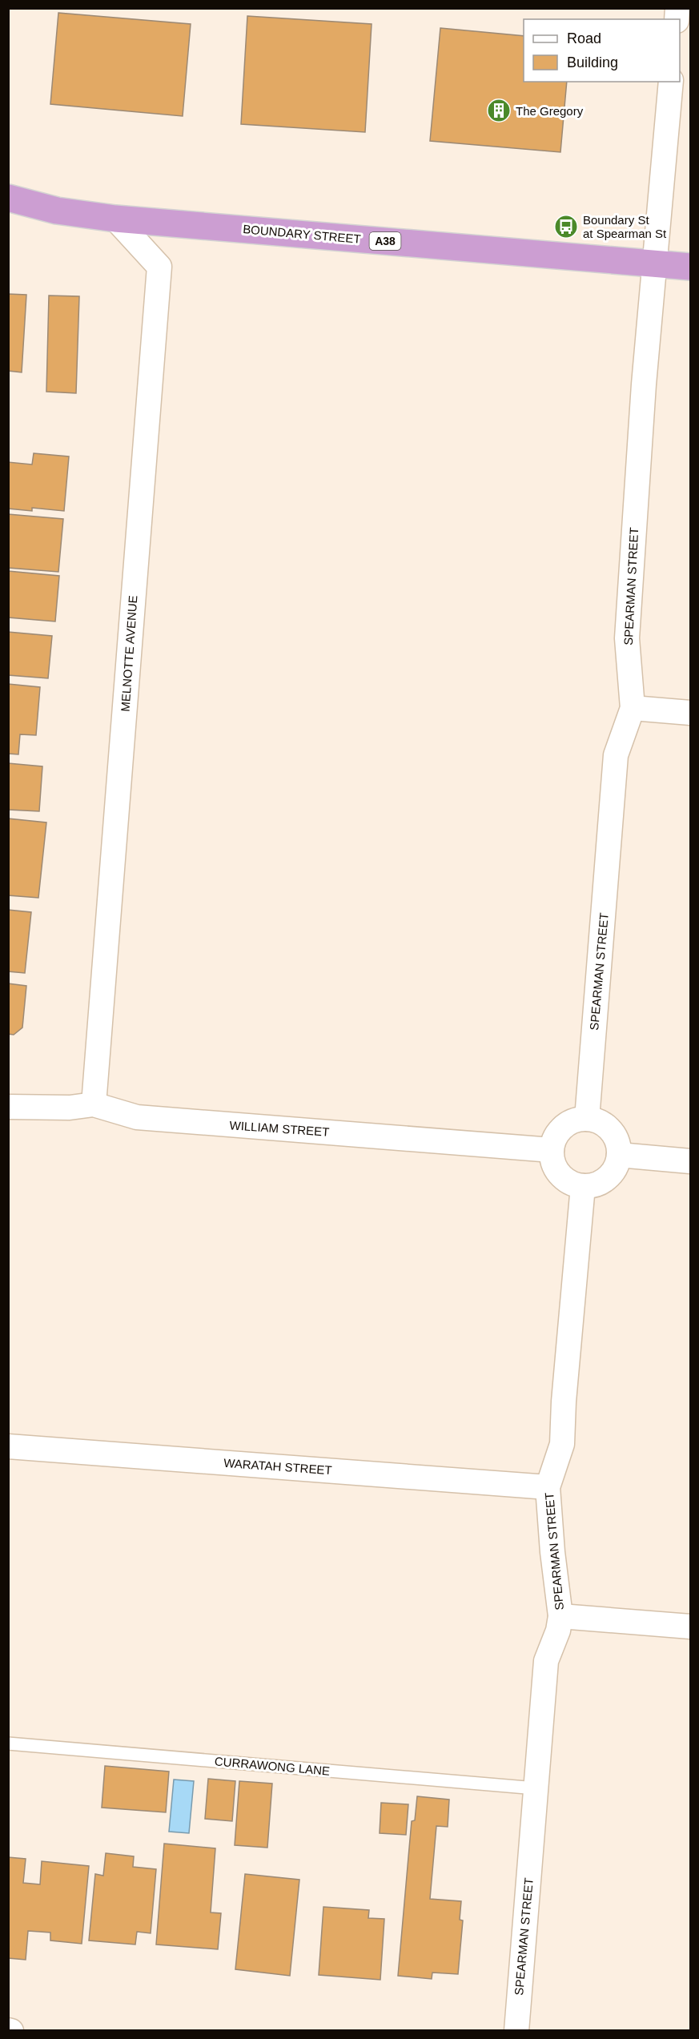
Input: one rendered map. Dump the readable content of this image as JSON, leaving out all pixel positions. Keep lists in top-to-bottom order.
{
  "streets": {
    "highway": ["BOUNDARY STREET", "A38"],
    "street": [
      "SPEARMAN STREET",
      "MELNOTTE AVENUE",
      "WILLIAM STREET",
      "WARATAH STREET"
    ],
    "lane": ["CURRAWONG LANE"]
  },
  "crossings": [
    ["BOUNDARY STREET", "SPEARMAN STREET"],
    ["BOUNDARY STREET", "MELNOTTE AVENUE"],
    ["SPEARMAN STREET", "WILLIAM STREET"],
    ["SPEARMAN STREET", "WARATAH STREET"],
    ["SPEARMAN STREET", "CURRAWONG LANE"],
    ["MELNOTTE AVENUE", "WILLIAM STREET"]
  ],
  "places": {
    "building": ["The Gregory"],
    "bus stop": ["Boundary St at Spearman St"]
  },
  "legend": ["Road", "Building"]
}
